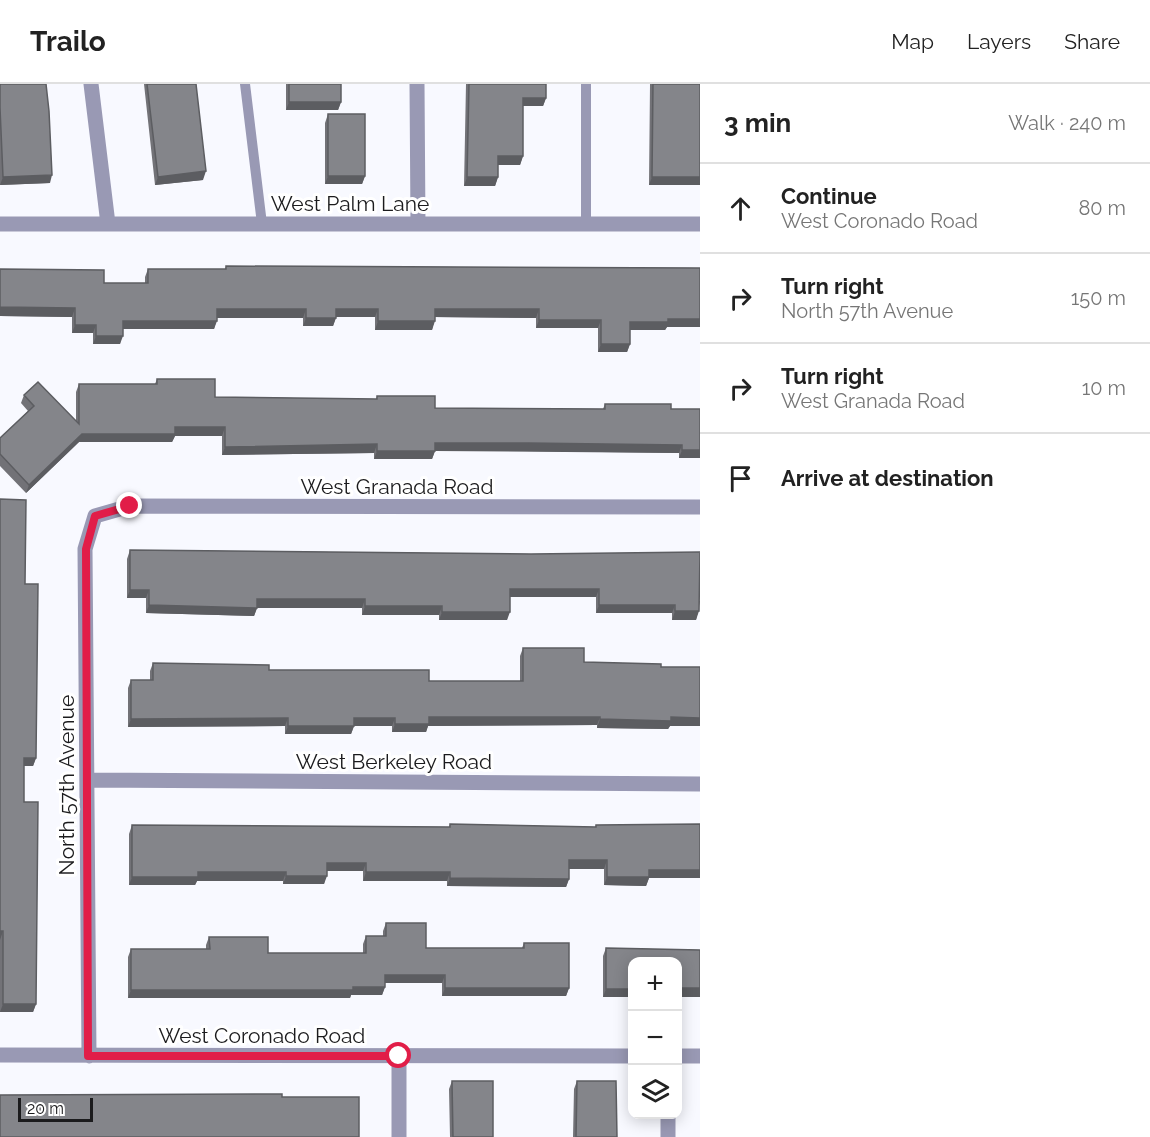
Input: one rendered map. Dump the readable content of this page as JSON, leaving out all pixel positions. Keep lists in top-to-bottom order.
{
  "streets": {
    "street": [
      "West Palm Lane",
      "West Granada Road",
      "West Berkeley Road",
      "North 57th Avenue",
      "West Coronado Road"
    ]
  },
  "crossings": [
    ["West Granada Road", "North 57th Avenue"],
    ["West Berkeley Road", "North 57th Avenue"],
    ["North 57th Avenue", "West Coronado Road"]
  ],
  "scale_bar": "20 m",
  "page": {
    "header": "Trailo",
    "nav": ["Map", "Layers", "Share"],
    "heading": ["3 min", "Walk · 240 m"],
    "list": [
      ["Continue", "West Coronado Road", "80 m"],
      ["Turn right", "North 57th Avenue", "150 m"],
      ["Turn right", "West Granada Road", "10 m"],
      "Arrive at destination"
    ],
    "map_buttons": ["+", "−"],
    "scale": "20 m"
  }
}
